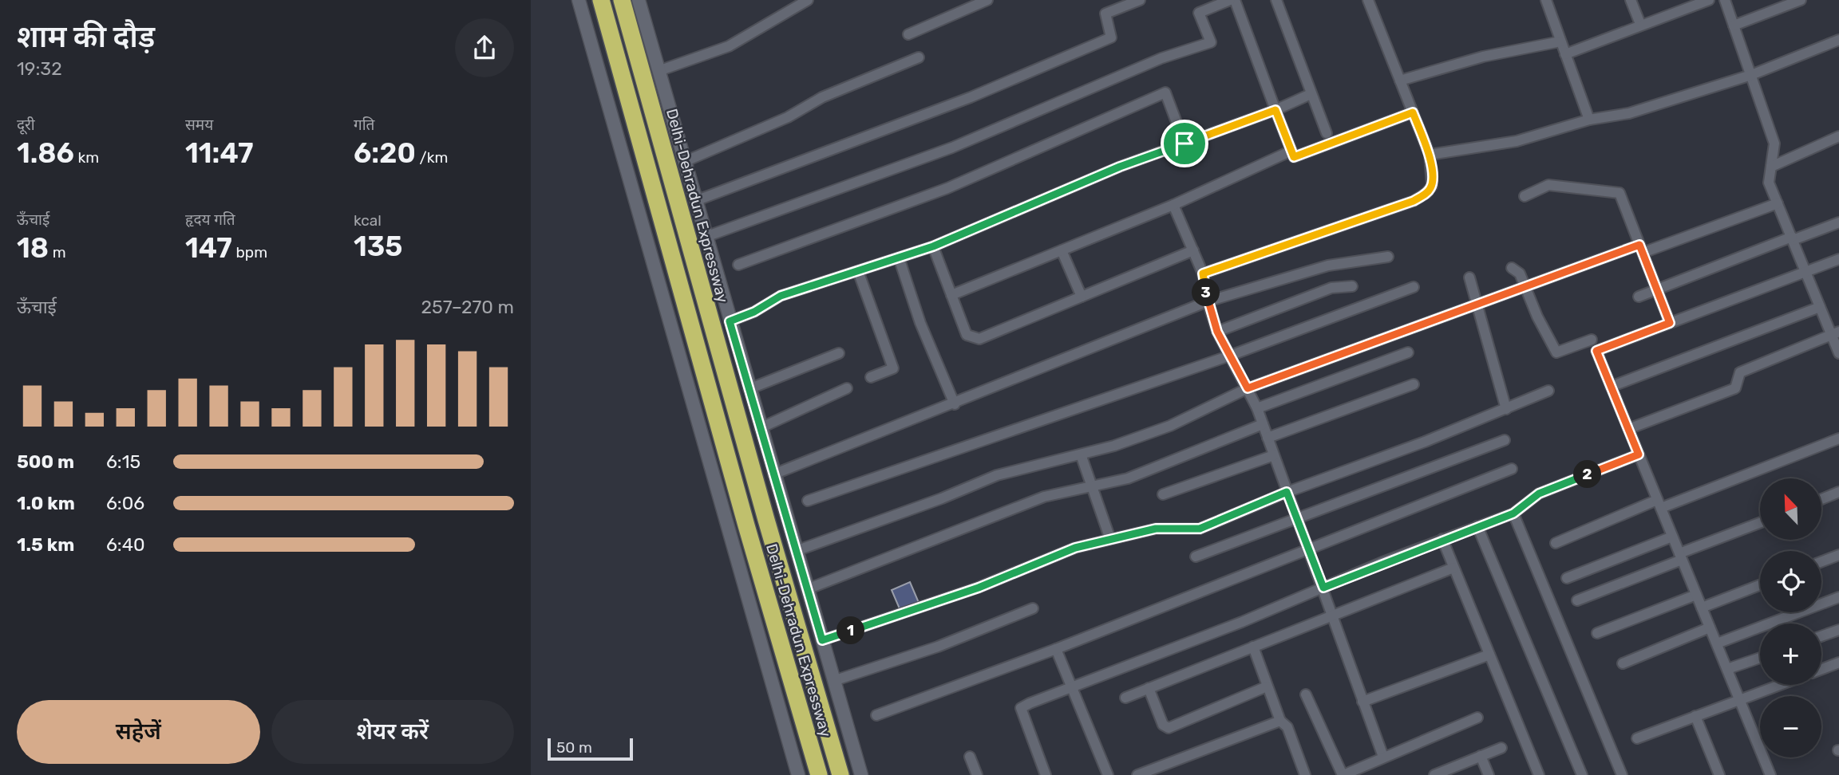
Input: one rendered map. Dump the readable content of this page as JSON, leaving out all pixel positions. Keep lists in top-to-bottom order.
{
  "streets": {
    "highway": ["Delhi-Dehradun Expressway"]
  },
  "scale_bar": "50 m",
  "north": "top left",
  "page": {
    "heading": ["शाम की दौड़", "19:32"],
    "stats": [
      ["दूरी", "1.86 km"],
      ["समय", "11:47"],
      ["गति", "6:20 /km"],
      ["ऊँचाई", "18 m"],
      ["हृदय गति", "147 bpm"],
      ["kcal", "135"]
    ],
    "pins": ["3", "2", "1"],
    "chart": ["ऊँचाई", "257–270 m"],
    "list": [
      {
        "name": "500 m",
        "note": "6:15"
      },
      {
        "name": "1.0 km",
        "note": "6:06"
      },
      {
        "name": "1.5 km",
        "note": "6:40"
      }
    ],
    "map_buttons": ["+", "−"],
    "buttons": ["सहेजें", "शेयर करें"],
    "scale": "50 m"
  }
}
